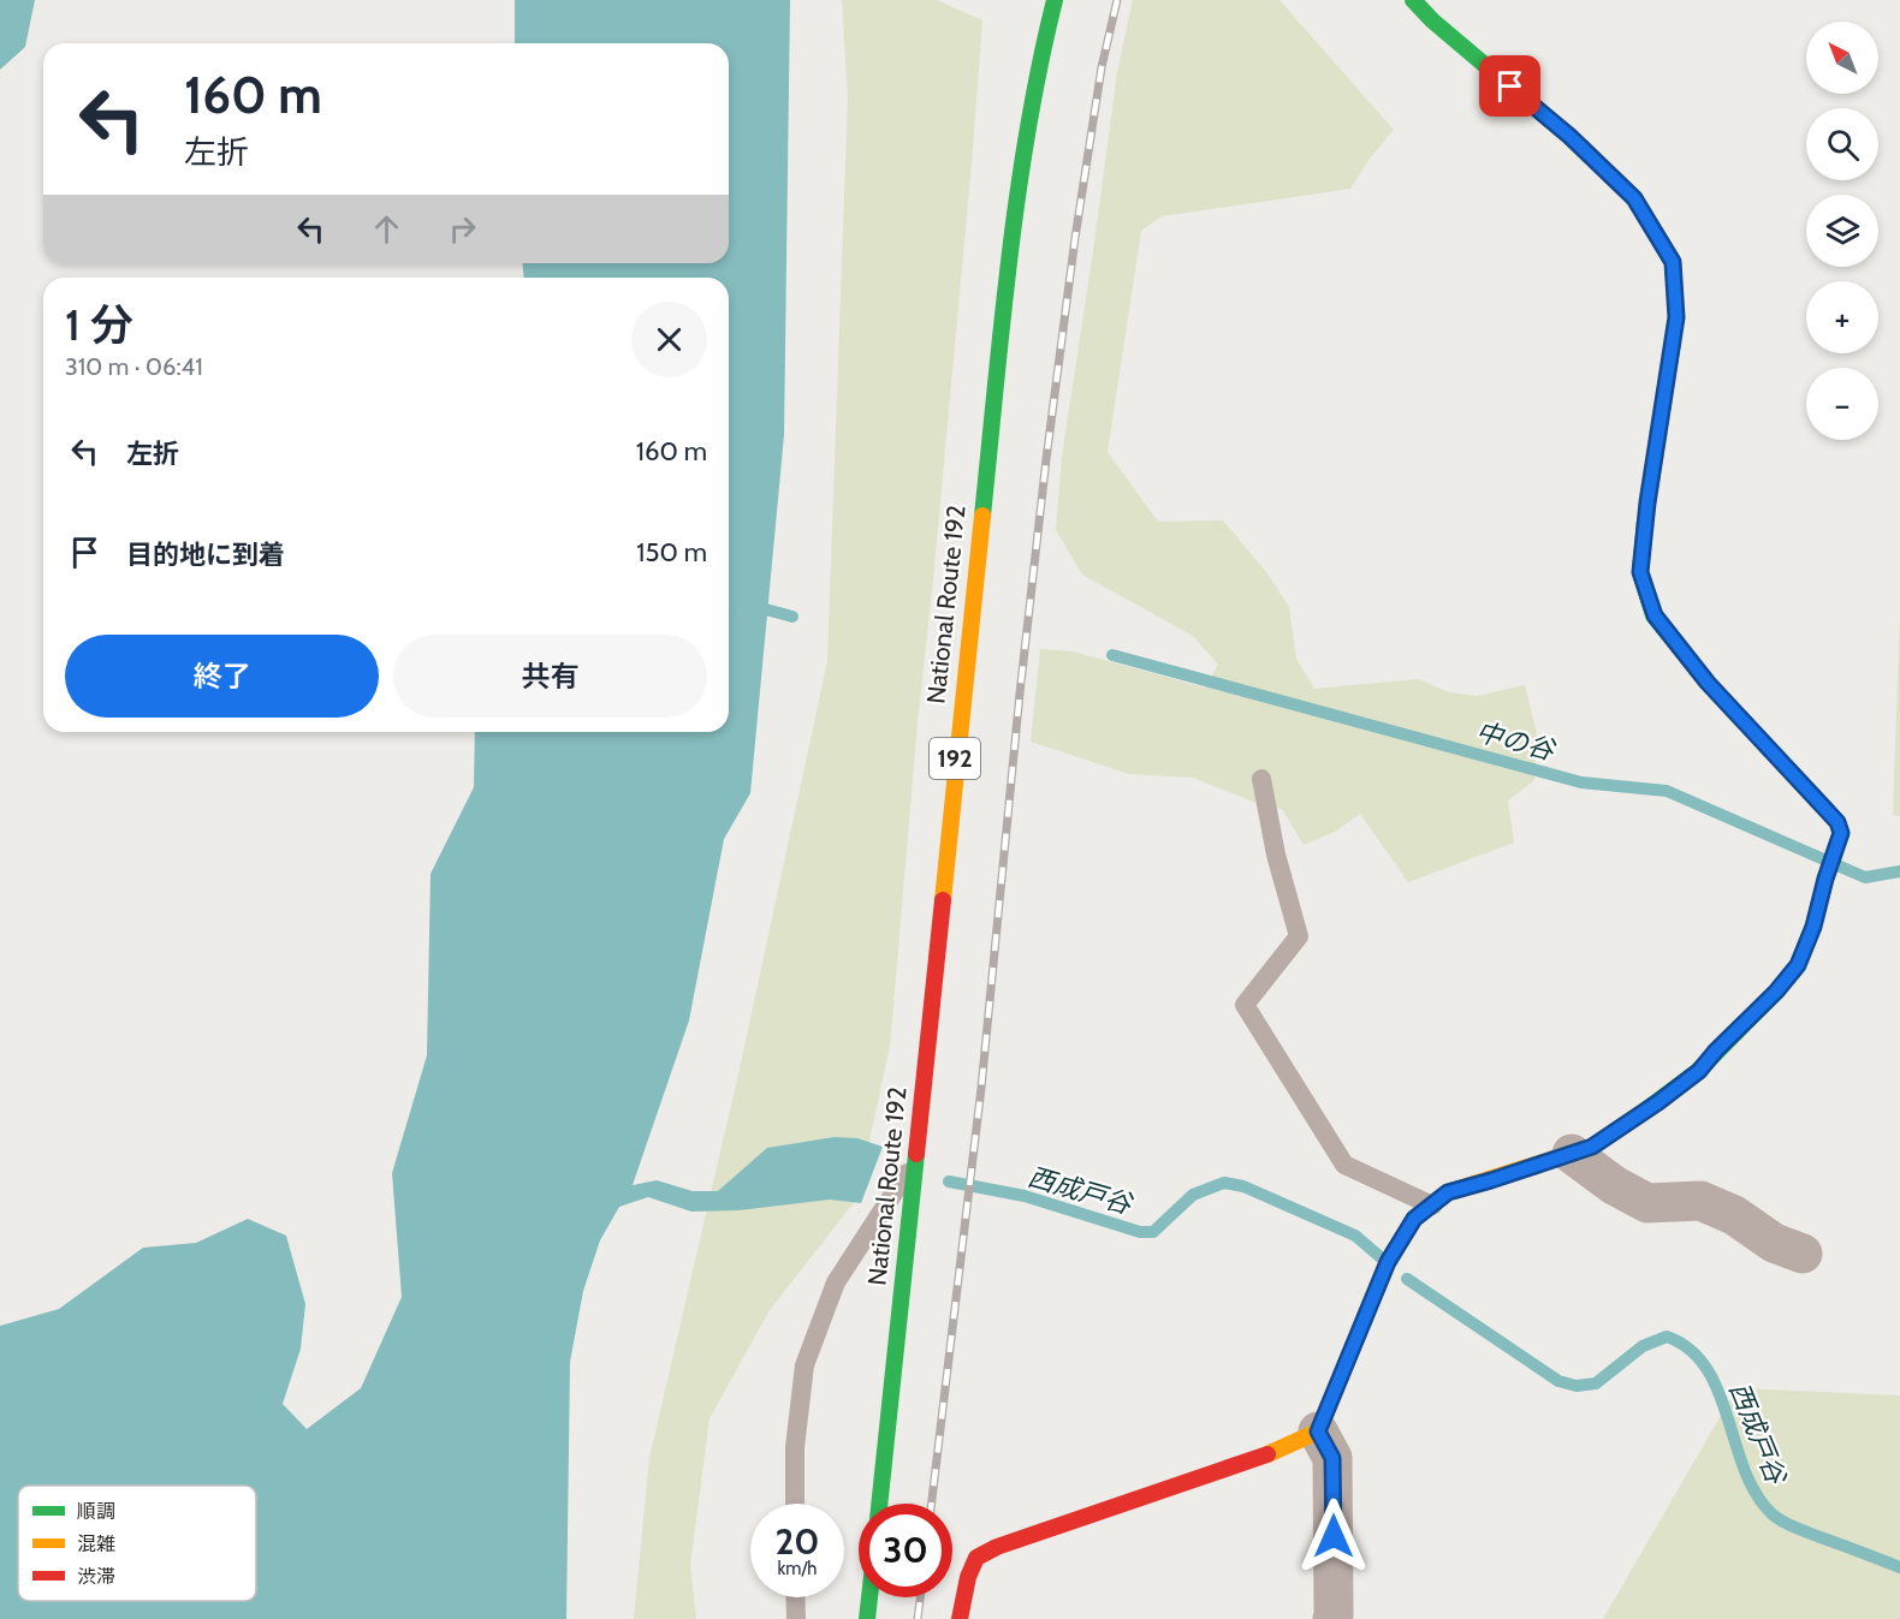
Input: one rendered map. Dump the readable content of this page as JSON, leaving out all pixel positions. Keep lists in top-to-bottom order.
{
  "streets": {
    "main road": ["National Route 192", "192"]
  },
  "water": ["中の谷", "西成戸谷"],
  "legend": ["順調", "混雑", "渋滞"],
  "north": "top left",
  "page": {
    "map_buttons": ["+", "−"],
    "turn": ["160 m", "左折"],
    "heading": ["1 分", "310 m · 06:41"],
    "list": [
      {
        "name": "左折",
        "value": "160 m"
      },
      {
        "name": "目的地に到着",
        "value": "150 m"
      }
    ],
    "buttons": ["終了", "共有"],
    "speed": "20 km/h",
    "limit": "30"
  }
}
